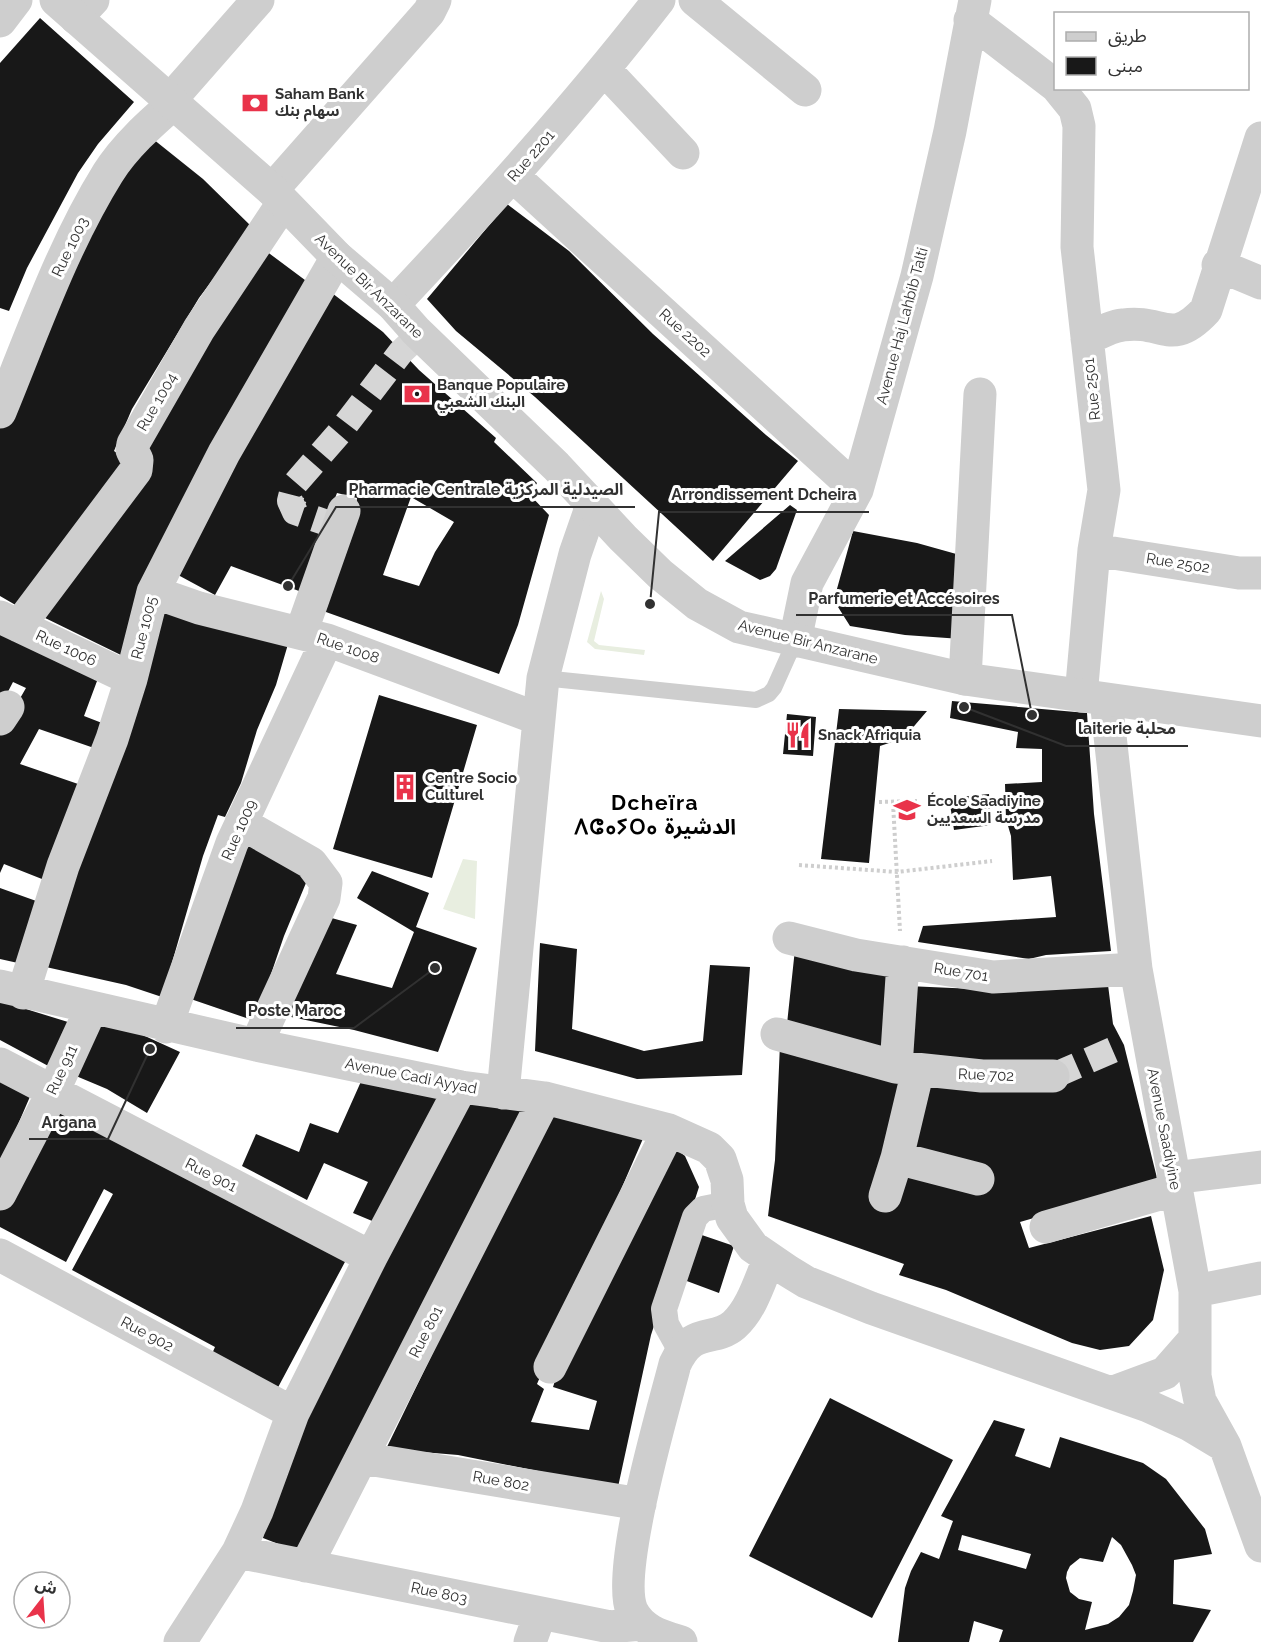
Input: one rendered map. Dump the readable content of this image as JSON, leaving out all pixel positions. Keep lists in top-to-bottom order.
{
  "streets": {
    "street": [
      "Rue 2201",
      "Rue 1003",
      "Avenue Bir Anzarane",
      "Avenue Haj Lahbib Talti",
      "Rue 2202",
      "Rue 2501",
      "Rue 1004",
      "Rue 2502",
      "Rue 1005",
      "Rue 1006",
      "Rue 1008",
      "Rue 1009",
      "Rue 701",
      "Rue 911",
      "Rue 702",
      "Avenue Cadi Ayyad",
      "Avenue Saadiyine",
      "Rue 901",
      "Rue 801",
      "Rue 902",
      "Rue 802",
      "Rue 803"
    ]
  },
  "crossings": [
    ["Rue 2201", "Avenue Bir Anzarane"],
    ["Rue 2201", "Rue 2202"],
    ["Rue 1003", "Avenue Bir Anzarane"],
    ["Avenue Bir Anzarane", "Avenue Haj Lahbib Talti"],
    ["Avenue Bir Anzarane", "Rue 2501"],
    ["Avenue Bir Anzarane", "Rue 1004"],
    ["Avenue Bir Anzarane", "Rue 1005"],
    ["Avenue Bir Anzarane", "Avenue Saadiyine"],
    ["Avenue Haj Lahbib Talti", "Rue 2202"],
    ["Avenue Haj Lahbib Talti", "Rue 2501"],
    ["Rue 2501", "Rue 2502"],
    ["Rue 2501", "Avenue Saadiyine"],
    ["Rue 1004", "Rue 1006"],
    ["Rue 1005", "Rue 1006"],
    ["Rue 1005", "Rue 1008"],
    ["Rue 1005", "Avenue Cadi Ayyad"],
    ["Rue 1008", "Rue 1009"],
    ["Rue 1009", "Avenue Cadi Ayyad"],
    ["Rue 701", "Avenue Saadiyine"],
    ["Rue 911", "Avenue Cadi Ayyad"],
    ["Rue 911", "Rue 901"],
    ["Avenue Cadi Ayyad", "Rue 801"],
    ["Rue 801", "Rue 802"],
    ["Rue 801", "Rue 803"]
  ],
  "districts": ["Dcheïra ⴷⵛⴰⵢⵔⴰ الدشيرة"],
  "places": {
    "bank": ["Saham Bank سهام بنك", "Banque Populaire البنك الشعبي"],
    "other": [
      "Pharmacie Centrale الصيدلية المركزية",
      "Arrondissement Dcheira",
      "laiterie محلبة",
      "Parfumerie et Accésoires",
      "Poste Maroc",
      "Argana"
    ],
    "restaurant": ["Snack Afriquia"],
    "building": ["Centre Socio Culturel"],
    "school or university": ["École Saadiyine مدرسة السعديين"]
  },
  "legend": ["طريق", "مبنى"],
  "north": "top"
}
